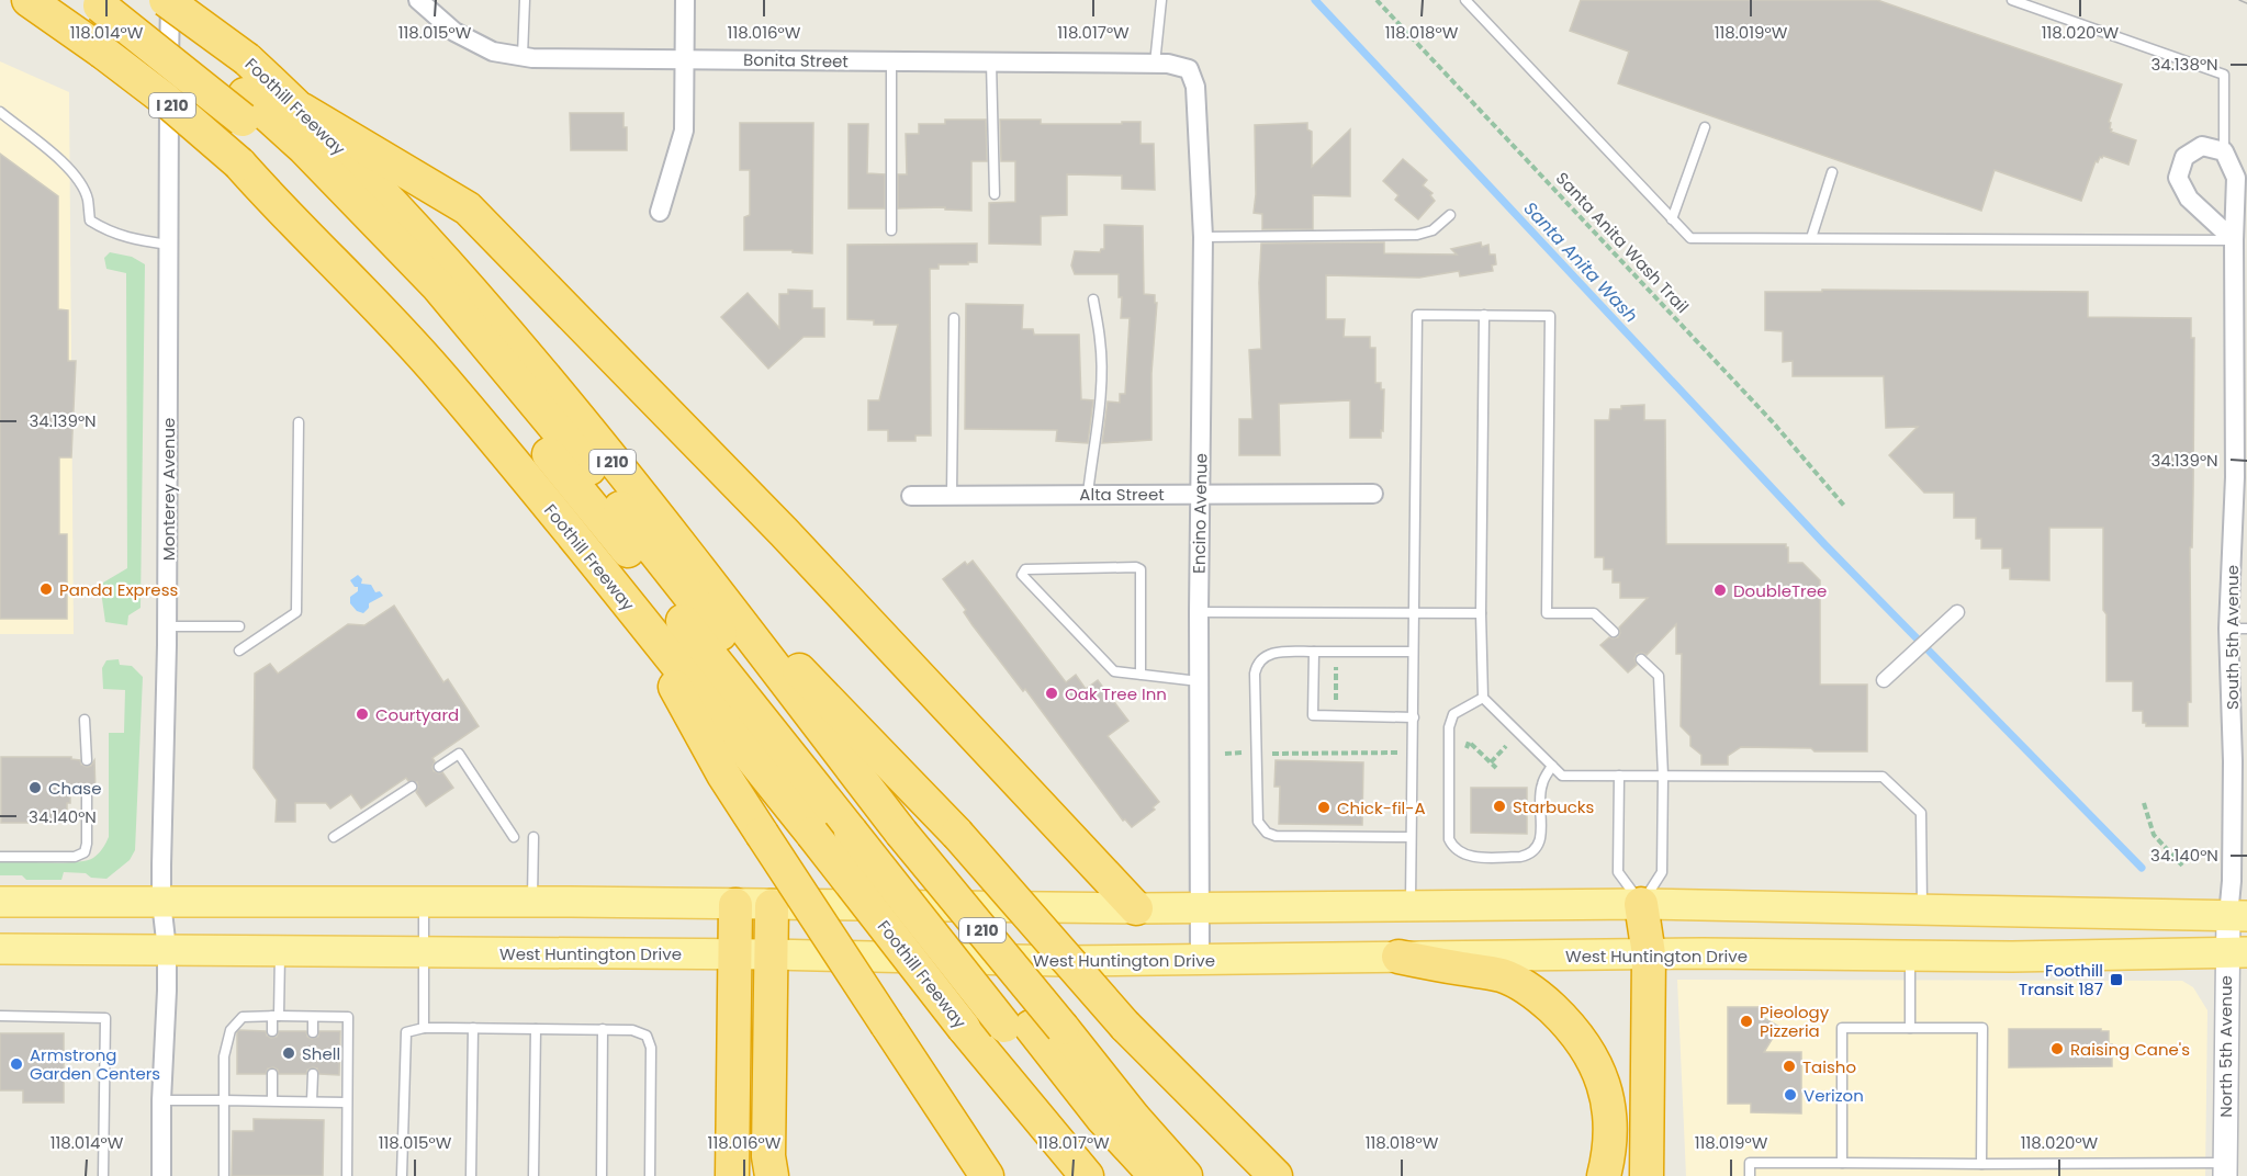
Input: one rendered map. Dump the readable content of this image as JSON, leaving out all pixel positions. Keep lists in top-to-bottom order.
{
  "streets": {
    "highway": ["I 210", "Foothill Freeway"],
    "main road": ["West Huntington Drive"],
    "street": [
      "Bonita Street",
      "Monterey Avenue",
      "Alta Street",
      "Encino Avenue",
      "South 5th Avenue",
      "North 5th Avenue"
    ],
    "path": ["Santa Anita Wash Trail"]
  },
  "crossings": [
    ["Bonita Street", "Encino Avenue"],
    ["Foothill Freeway", "Monterey Avenue"],
    ["Monterey Avenue", "West Huntington Drive"],
    ["Alta Street", "Encino Avenue"],
    ["Encino Avenue", "West Huntington Drive"],
    ["South 5th Avenue", "North 5th Avenue"],
    ["West Huntington Drive", "North 5th Avenue"]
  ],
  "water": ["Santa Anita Wash"],
  "places": {
    "other": [
      "Panda Express",
      "DoubleTree",
      "Oak Tree Inn",
      "Courtyard",
      "Chase",
      "Starbucks",
      "Chick-fil-A",
      "Pieology Pizzeria",
      "Raising Cane's",
      "Shell",
      "Armstrong Garden Centers",
      "Taisho",
      "Verizon"
    ],
    "transit": ["Foothill Transit 187"]
  },
  "coordinates": [
    "118.014°W",
    "118.015°W",
    "118.016°W",
    "118.017°W",
    "118.018°W",
    "118.019°W",
    "118.020°W",
    "34.138°N",
    "34.139°N",
    "34.140°N"
  ]
}
